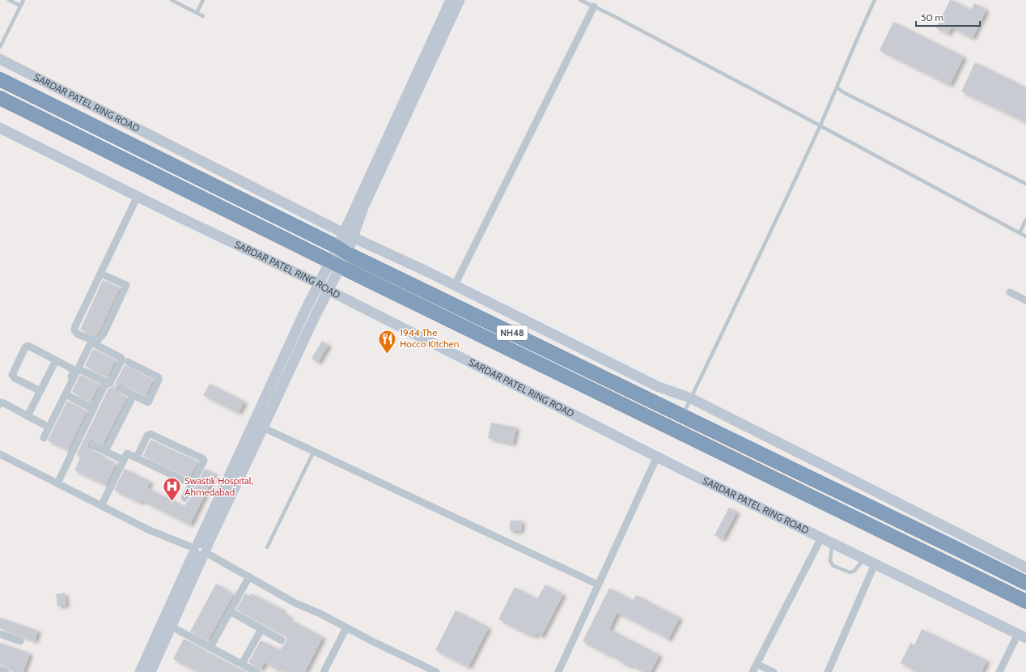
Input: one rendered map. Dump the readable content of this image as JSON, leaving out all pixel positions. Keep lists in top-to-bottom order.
{
  "streets": {
    "highway": ["SARDAR PATEL RING ROAD", "NH48"]
  },
  "places": {
    "restaurant": ["1944 The Hocco Kitchen"],
    "hospital": ["Swastik Hospital, Ahmedabad"]
  },
  "scale_bar": "50 m"
}
